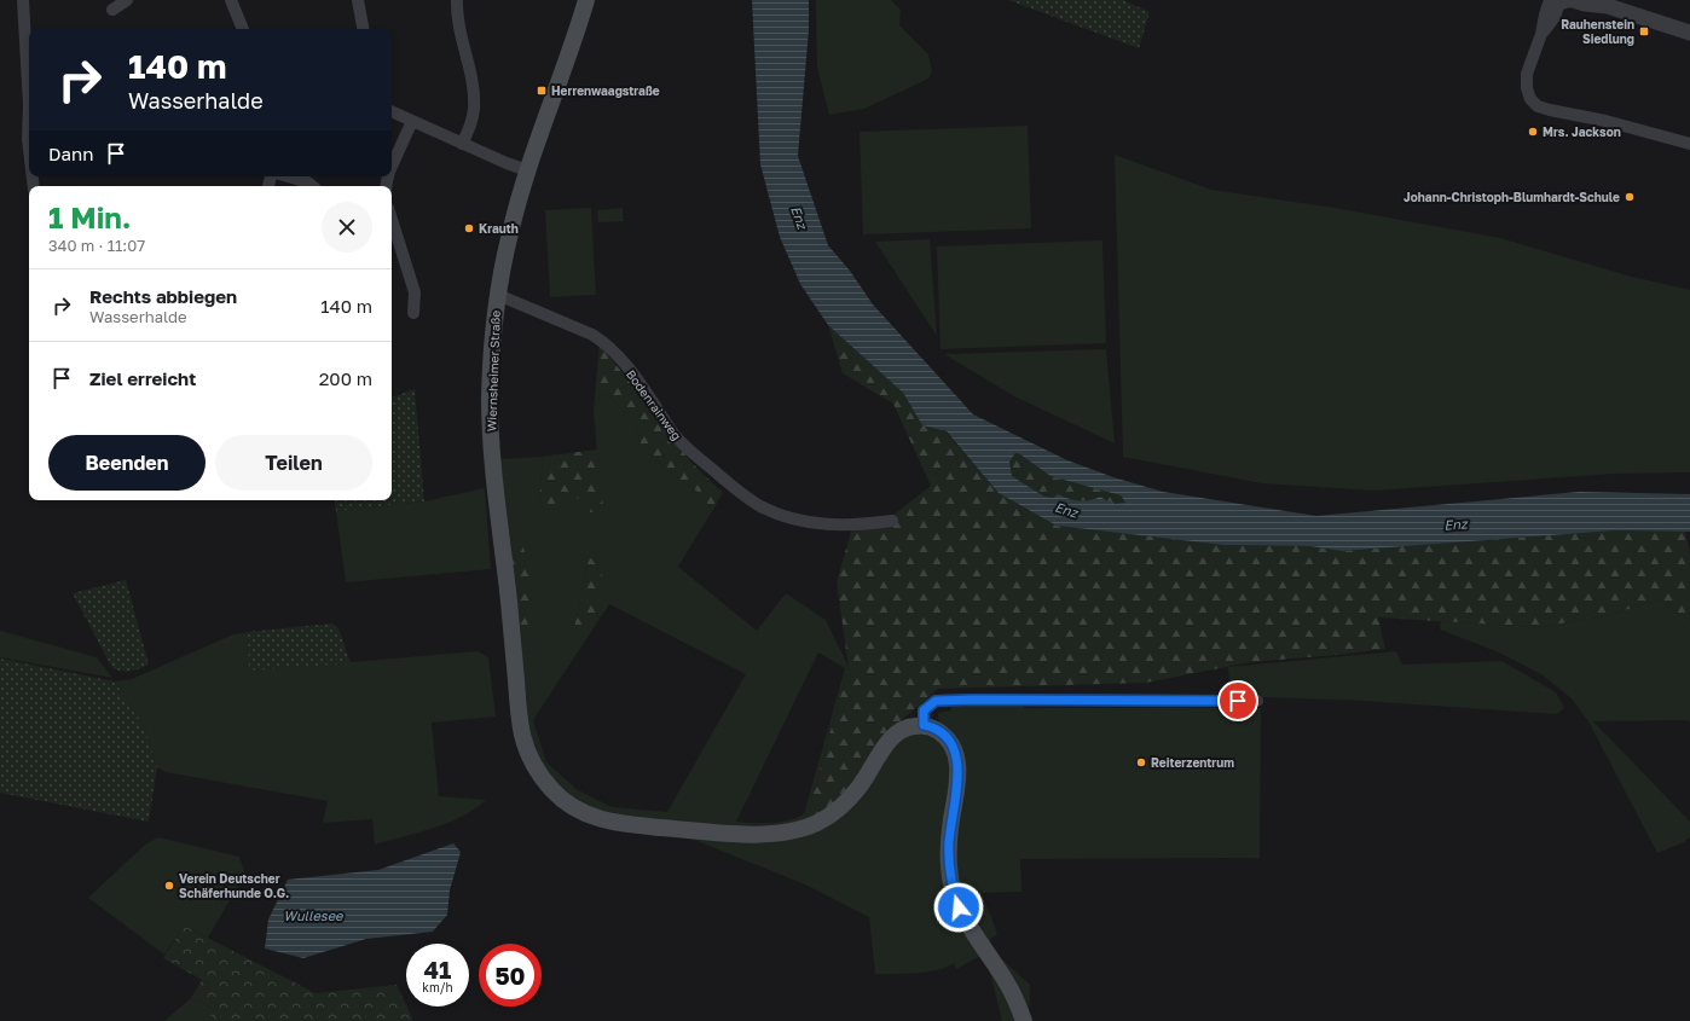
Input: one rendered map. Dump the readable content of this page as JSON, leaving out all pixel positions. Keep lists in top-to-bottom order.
{
  "streets": {
    "main road": ["Wiernsheimer Straße"],
    "street": ["Bodenrainweg"]
  },
  "crossings": [
    ["Wiernsheimer Straße", "Bodenrainweg"]
  ],
  "water": ["Enz", "Wullesee"],
  "places": {
    "transit": ["Rauhenstein Siedlung", "Herrenwaagstraße"],
    "other": [
      "Mrs. Jackson",
      "Johann-Christoph-Blumhardt-Schule",
      "Krauth",
      "Reiterzentrum",
      "Verein Deutscher Schäferhunde O.G."
    ]
  },
  "page": {
    "turn": ["140 m", "Wasserhalde"],
    "then": "Dann",
    "heading": ["1 Min.", "340 m · 11:07"],
    "list": [
      {
        "name": "Rechts abbiegen",
        "note": "Wasserhalde",
        "value": "140 m"
      },
      {
        "name": "Ziel erreicht",
        "value": "200 m"
      }
    ],
    "buttons": ["Beenden", "Teilen"],
    "speed": "41 km/h",
    "limit": "50"
  }
}
